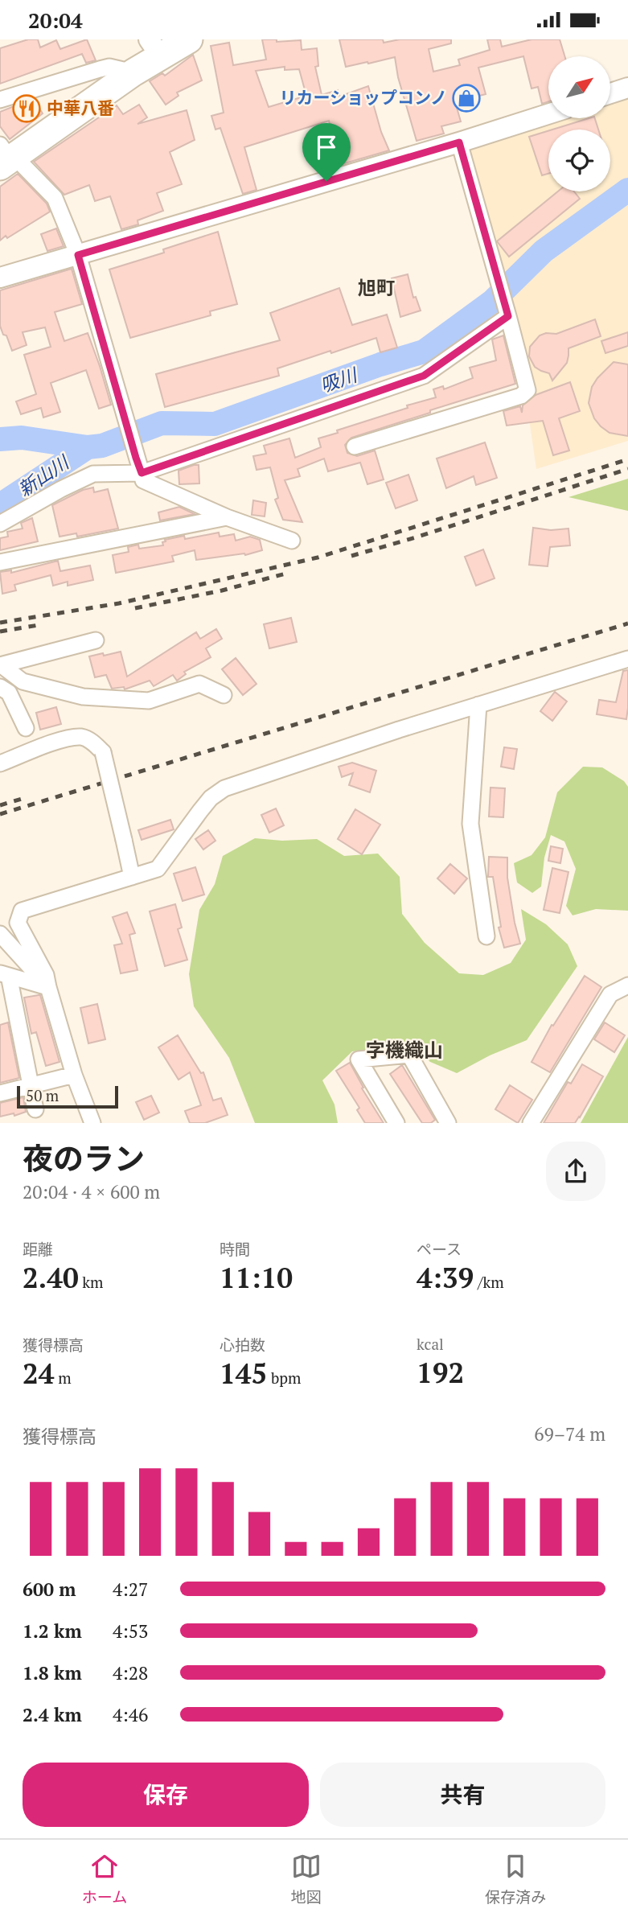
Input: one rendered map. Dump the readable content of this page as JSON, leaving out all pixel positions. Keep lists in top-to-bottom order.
{
  "districts": ["旭町", "字機織山"],
  "water": ["吸川", "新山川"],
  "places": {
    "shop": ["リカーショップコンノ"],
    "restaurant": ["中華八番"]
  },
  "scale_bar": "50 m",
  "north": "top right",
  "page": {
    "status": "20:04",
    "scale": "50 m",
    "heading": ["夜のラン", "20:04 · 4 × 600 m"],
    "stats": [
      ["距離", "2.40 km"],
      ["時間", "11:10"],
      ["ペース", "4:39 /km"],
      ["獲得標高", "24 m"],
      ["心拍数", "145 bpm"],
      ["kcal", "192"]
    ],
    "chart": ["獲得標高", "69–74 m"],
    "list": [
      {
        "name": "600 m",
        "note": "4:27"
      },
      {
        "name": "1.2 km",
        "note": "4:53"
      },
      {
        "name": "1.8 km",
        "note": "4:28"
      },
      {
        "name": "2.4 km",
        "note": "4:46"
      }
    ],
    "buttons": ["保存", "共有"],
    "tabs": ["ホーム", "地図", "保存済み"]
  }
}
